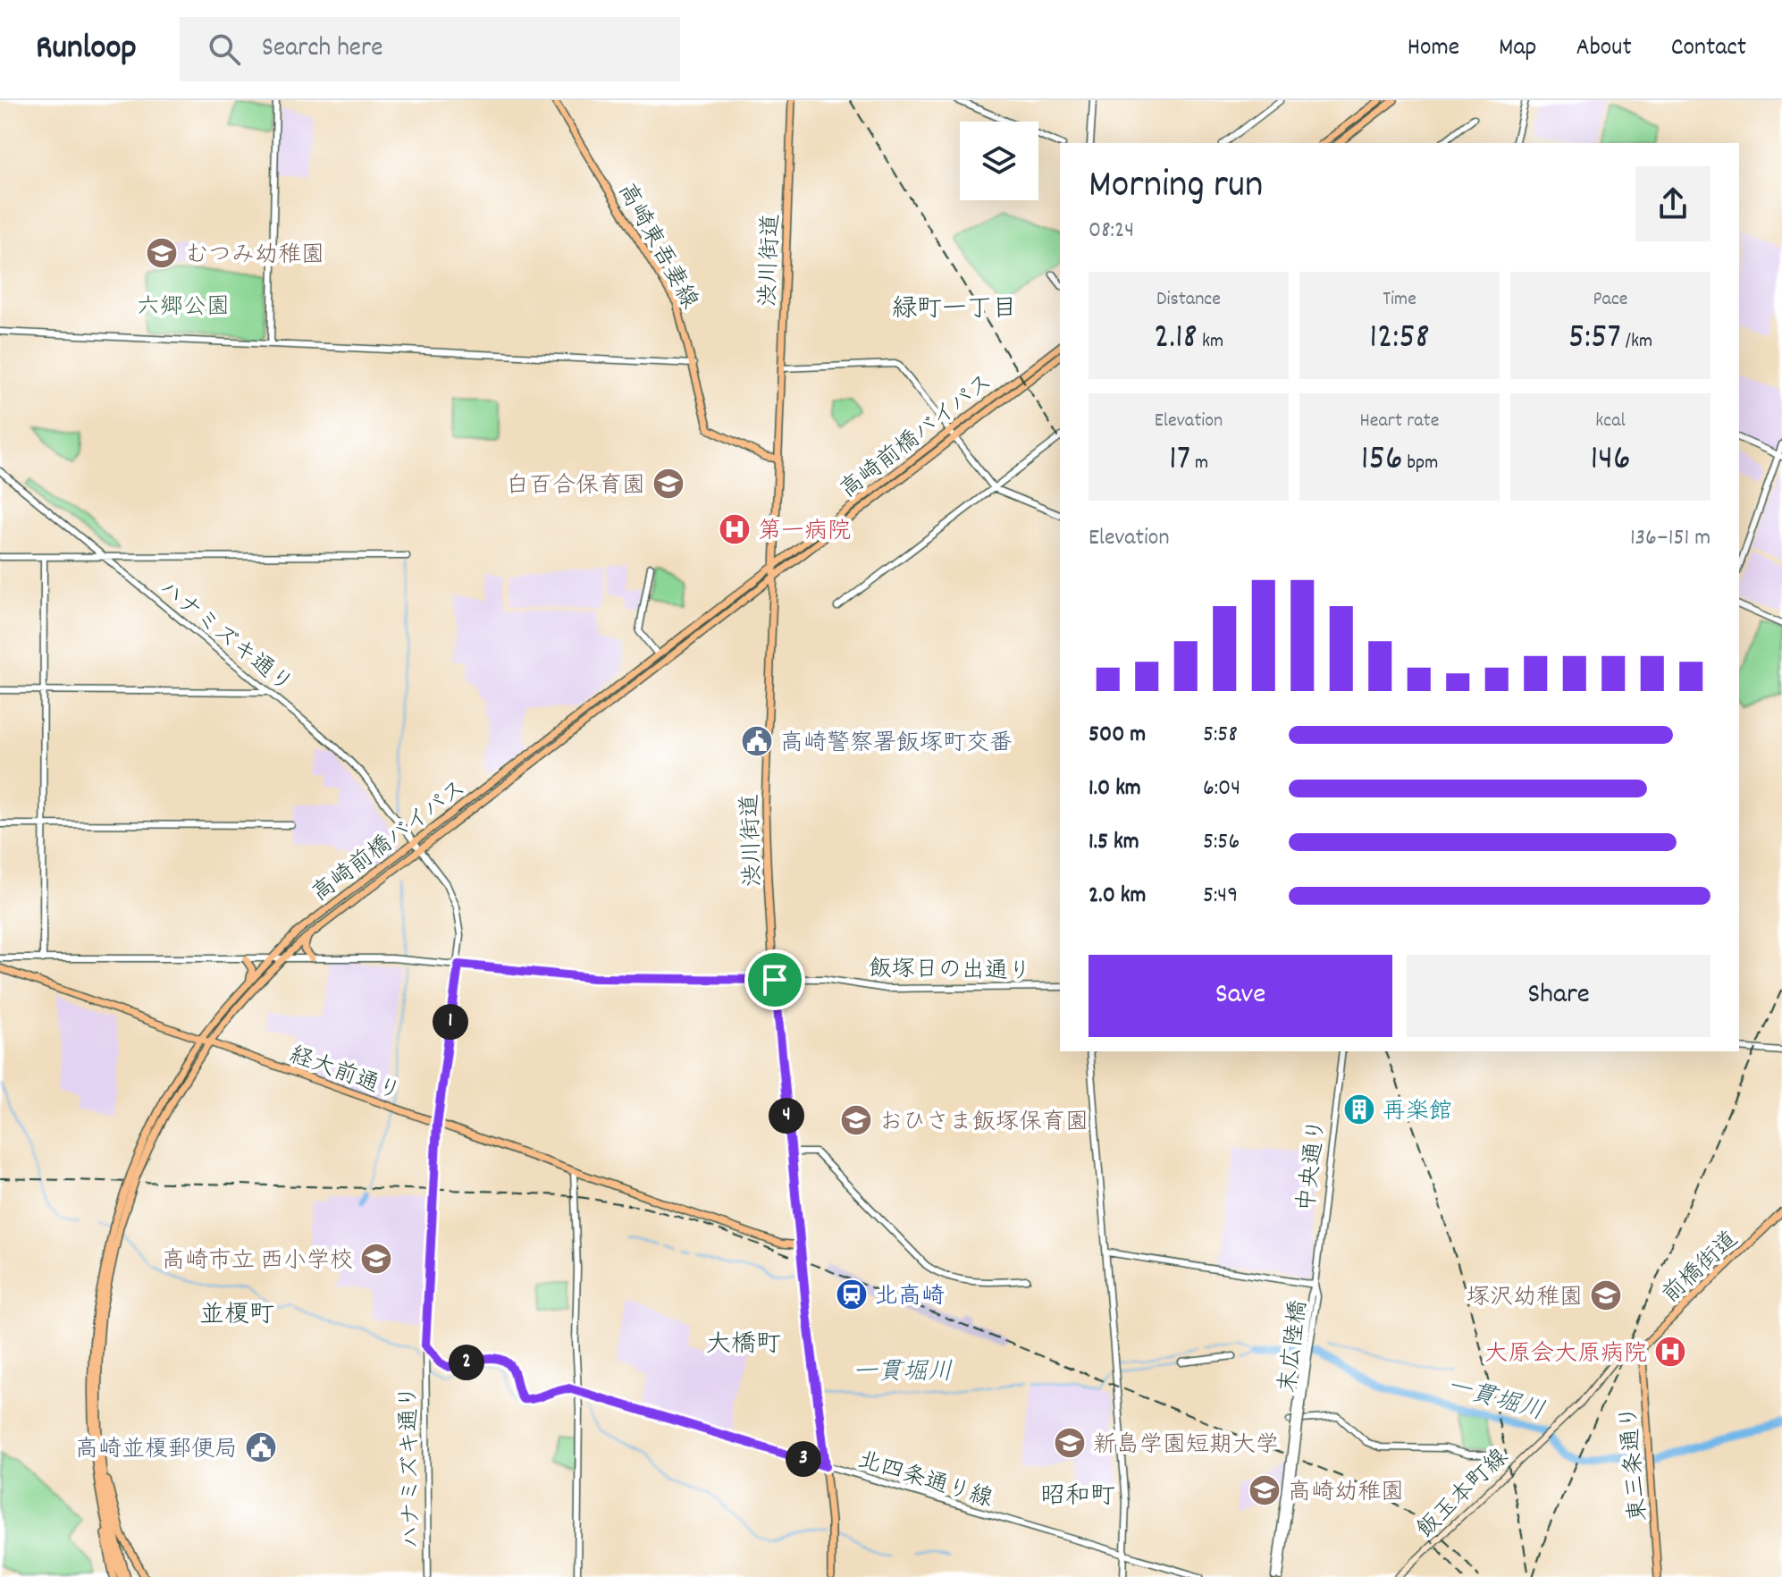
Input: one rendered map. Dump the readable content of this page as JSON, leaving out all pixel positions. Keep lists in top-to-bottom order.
{
  "streets": {
    "main road": [
      "高崎東吾妻線",
      "渋川街道",
      "高崎前橋バイパス",
      "経大前通り",
      "前橋街道",
      "東三条通り",
      "飯玉本町線"
    ],
    "street": [
      "ハナミズキ通り",
      "飯塚日の出通り",
      "中央通り",
      "末広陸橋",
      "北四条通り線"
    ]
  },
  "crossings": [
    ["高崎東吾妻線", "渋川街道"],
    ["渋川街道", "高崎前橋バイパス"],
    ["渋川街道", "飯塚日の出通り"],
    ["渋川街道", "経大前通り"],
    ["渋川街道", "北四条通り線"],
    ["高崎前橋バイパス", "ハナミズキ通り"],
    ["高崎前橋バイパス", "飯塚日の出通り"],
    ["高崎前橋バイパス", "経大前通り"],
    ["ハナミズキ通り", "飯塚日の出通り"],
    ["ハナミズキ通り", "経大前通り"],
    ["ハナミズキ通り", "北四条通り線"],
    ["中央通り", "末広陸橋"],
    ["前橋街道", "東三条通り"],
    ["前橋街道", "飯玉本町線"],
    ["東三条通り", "飯玉本町線"]
  ],
  "districts": [
    "緑町一丁目",
    "並榎町",
    "大橋町",
    "昭和町"
  ],
  "water": ["一貫堀川"],
  "parks": ["六郷公園"],
  "places": {
    "school or university": [
      "むつみ幼稚園",
      "白百合保育園",
      "おひさま飯塚保育園",
      "高崎市立 西小学校",
      "塚沢幼稚園",
      "新島学園短期大学",
      "高崎幼稚園"
    ],
    "hospital": ["第一病院", "大原会大原病院"],
    "public building": ["高崎警察署飯塚町交番", "高崎並榎郵便局"],
    "building": ["再楽館"],
    "station": ["北高崎"]
  },
  "page": {
    "header": "Runloop",
    "search": "Search here",
    "nav": [
      "Home",
      "Map",
      "About",
      "Contact"
    ],
    "heading": ["Morning run", "08:24"],
    "stats": [
      ["Distance", "2.18 km"],
      ["Time", "12:58"],
      ["Pace", "5:57 /km"],
      ["Elevation", "17 m"],
      ["Heart rate", "156 bpm"],
      ["kcal", "146"]
    ],
    "chart": ["Elevation", "136–151 m"],
    "list": [
      {
        "name": "500 m",
        "note": "5:58"
      },
      {
        "name": "1.0 km",
        "note": "6:04"
      },
      {
        "name": "1.5 km",
        "note": "5:56"
      },
      {
        "name": "2.0 km",
        "note": "5:49"
      }
    ],
    "buttons": ["Save", "Share"],
    "pins": [
      "1",
      "4",
      "2",
      "3"
    ]
  }
}
